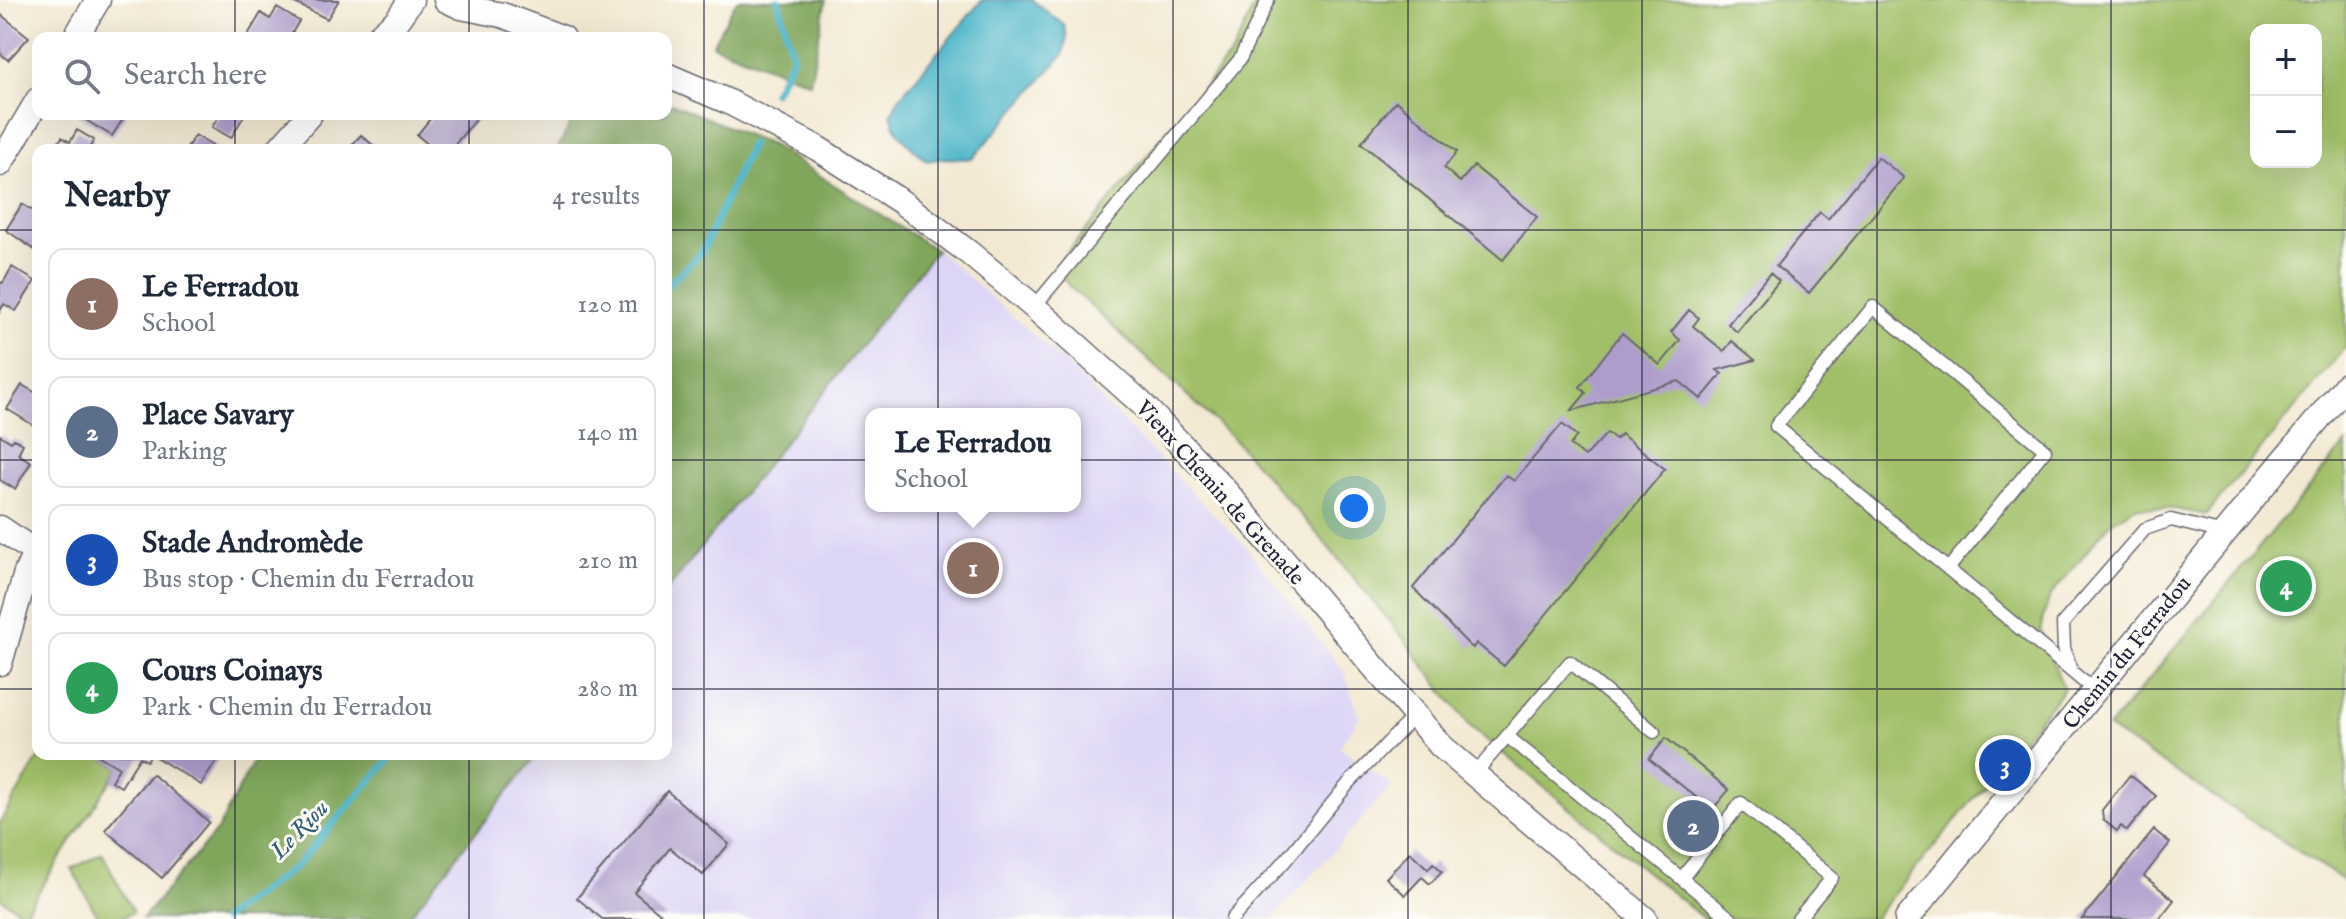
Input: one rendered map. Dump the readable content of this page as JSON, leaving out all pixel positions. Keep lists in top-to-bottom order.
{
  "streets": {
    "street": ["Vieux Chemin de Grenade", "Chemin du Ferradou"]
  },
  "water": ["Le Riou"],
  "page": {
    "map_buttons": ["+", "−"],
    "search": "Search here",
    "heading": ["Nearby", "4 results"],
    "list": [
      {
        "mark": "1",
        "name": "Le Ferradou",
        "note": "School",
        "value": "120 m"
      },
      {
        "mark": "2",
        "name": "Place Savary",
        "note": "Parking",
        "value": "140 m"
      },
      {
        "mark": "3",
        "name": "Stade Andromède",
        "note": "Bus stop · Chemin du Ferradou",
        "value": "210 m"
      },
      {
        "mark": "4",
        "name": "Cours Coinays",
        "note": "Park · Chemin du Ferradou",
        "value": "280 m"
      }
    ],
    "popup": ["Le Ferradou", "School"],
    "pins": [
      "1",
      "4",
      "3",
      "2"
    ]
  }
}
